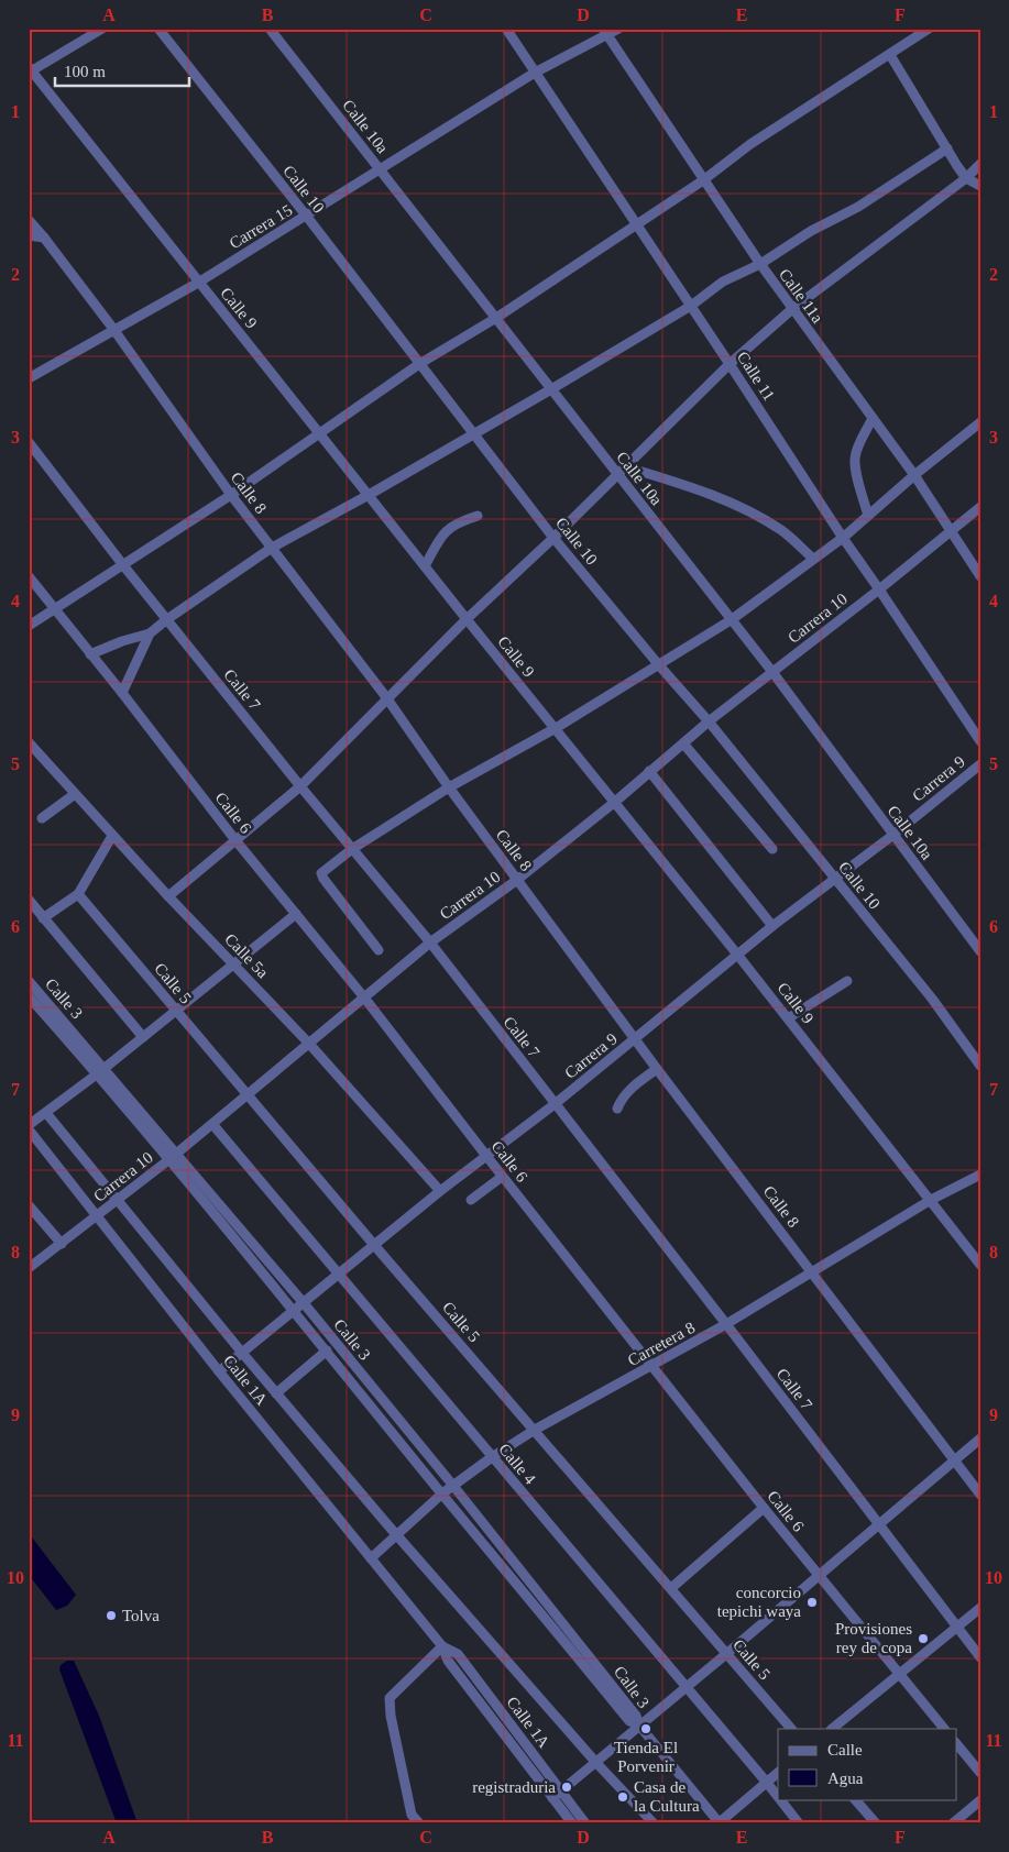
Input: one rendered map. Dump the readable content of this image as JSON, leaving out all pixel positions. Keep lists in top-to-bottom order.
{
  "streets": {
    "street": [
      "Calle 10a",
      "Calle 10",
      "Carrera 15",
      "Calle 11a",
      "Calle 9",
      "Calle 11",
      "Calle 8",
      "Carrera 10",
      "Calle 7",
      "Carrera 9",
      "Calle 6",
      "Calle 5a",
      "Calle 5",
      "Calle 3",
      "Carretera 8",
      "Calle 1A",
      "Calle 4"
    ]
  },
  "crossings": [
    ["Calle 10a", "Carrera 15"],
    ["Calle 10a", "Carrera 10"],
    ["Calle 10a", "Carrera 9"],
    ["Calle 10", "Carrera 15"],
    ["Calle 10", "Carrera 10"],
    ["Calle 10", "Carrera 9"],
    ["Carrera 15", "Calle 11a"],
    ["Carrera 15", "Calle 9"],
    ["Carrera 15", "Calle 11"],
    ["Carrera 15", "Calle 8"],
    ["Calle 11a", "Carrera 10"],
    ["Calle 9", "Carrera 10"],
    ["Calle 9", "Carrera 9"],
    ["Calle 9", "Carretera 8"],
    ["Calle 11", "Carrera 10"],
    ["Calle 8", "Carrera 10"],
    ["Calle 8", "Carrera 9"],
    ["Calle 8", "Carretera 8"],
    ["Carrera 10", "Calle 7"],
    ["Carrera 10", "Calle 6"],
    ["Carrera 10", "Calle 5a"],
    ["Carrera 10", "Calle 5"],
    ["Carrera 10", "Calle 3"],
    ["Carrera 10", "Calle 1A"],
    ["Carrera 10", "Calle 4"],
    ["Calle 7", "Carrera 9"],
    ["Calle 7", "Carretera 8"],
    ["Carrera 9", "Calle 6"],
    ["Carrera 9", "Calle 5a"],
    ["Carrera 9", "Calle 5"],
    ["Carrera 9", "Calle 3"],
    ["Carrera 9", "Calle 1A"],
    ["Carrera 9", "Calle 4"],
    ["Calle 6", "Carretera 8"],
    ["Calle 5", "Carretera 8"],
    ["Calle 3", "Carretera 8"],
    ["Carretera 8", "Calle 1A"],
    ["Carretera 8", "Calle 4"]
  ],
  "places": [
    "concorcio tepichi waya",
    "Tolva",
    "Provisiones rey de copa",
    "Tienda El Porvenir",
    "registraduria",
    "Casa de la Cultura"
  ],
  "legend": ["Calle", "Agua"],
  "scale_bar": "100 m",
  "grid": {
    "columns": [
      "A",
      "B",
      "C",
      "D",
      "E",
      "F"
    ],
    "rows": [
      "1",
      "2",
      "3",
      "4",
      "5",
      "6",
      "7",
      "8",
      "9",
      "10",
      "11"
    ]
  }
}
